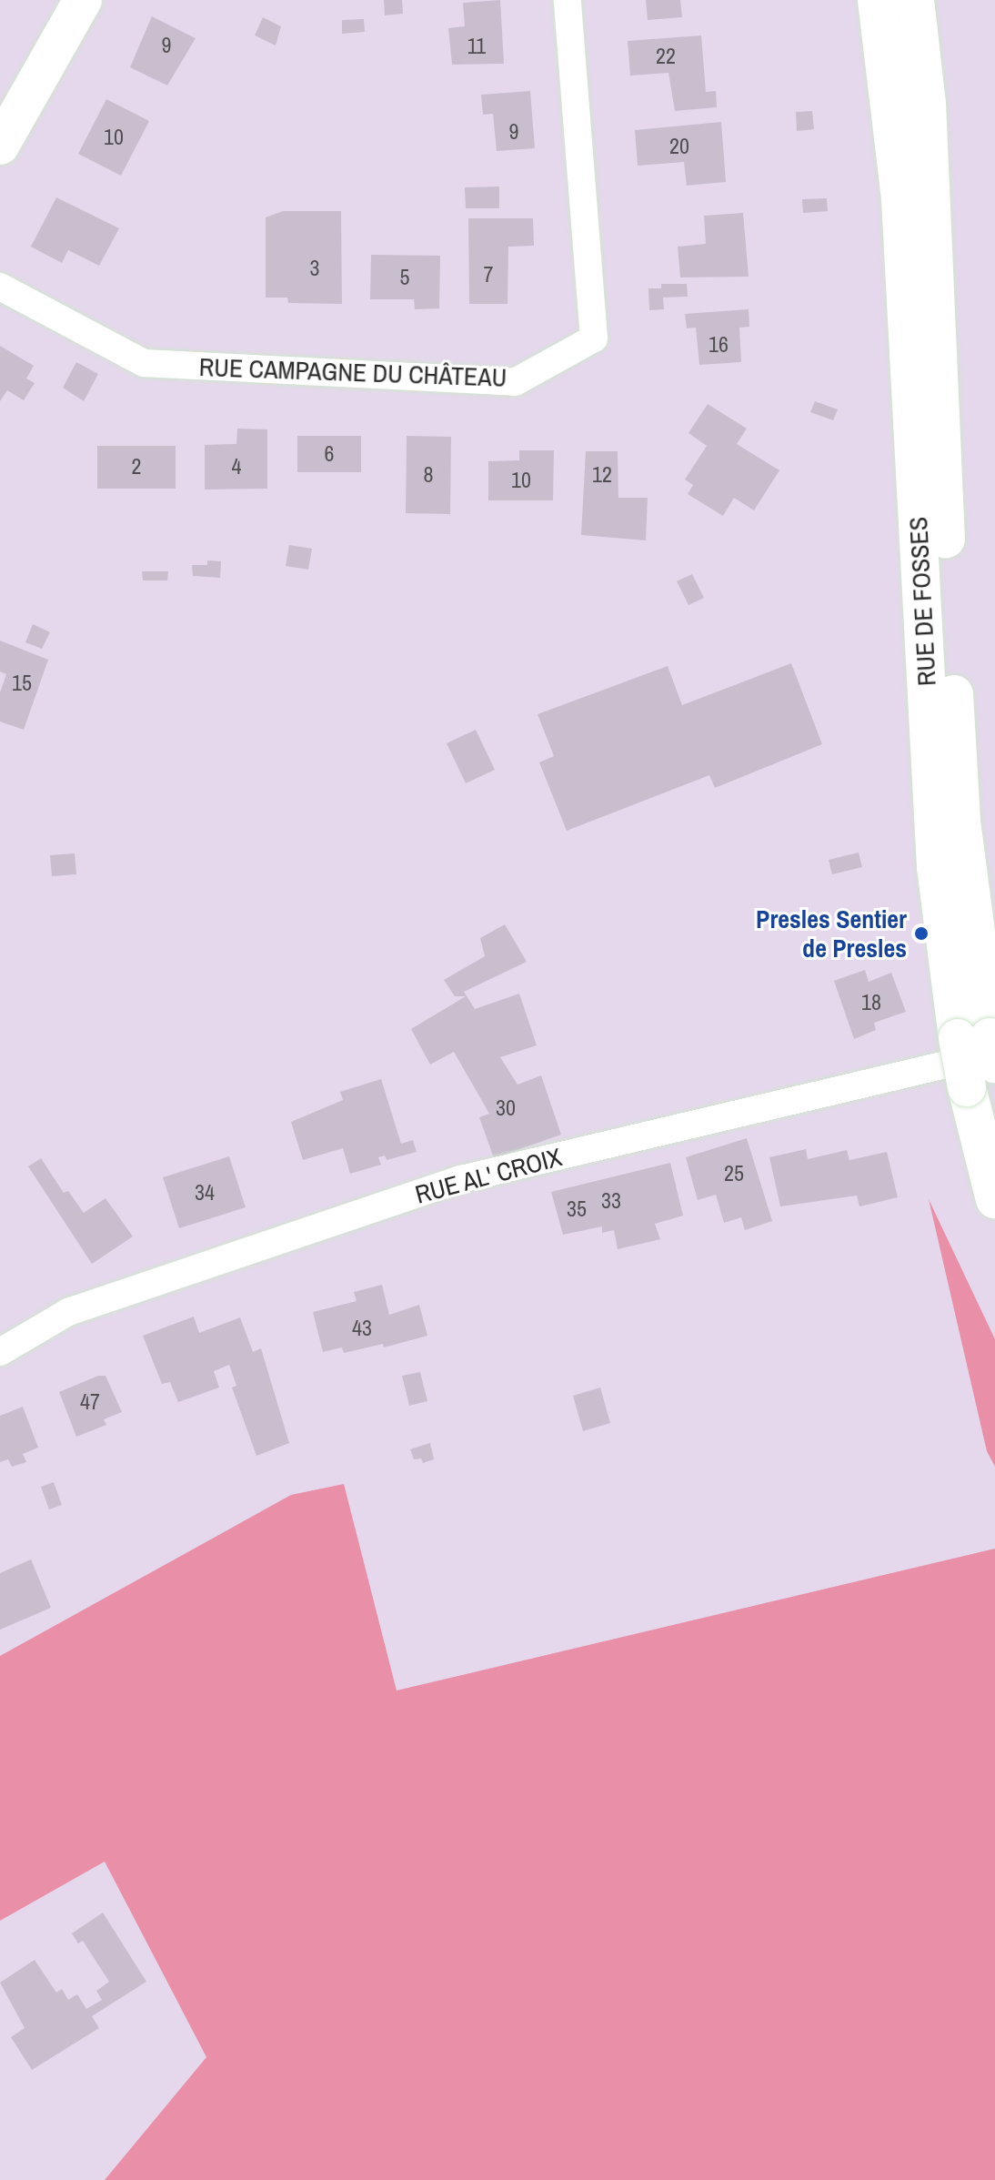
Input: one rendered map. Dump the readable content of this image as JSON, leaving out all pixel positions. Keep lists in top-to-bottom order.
{
  "streets": {
    "main road": ["RUE DE FOSSES"],
    "street": ["RUE CAMPAGNE DU CHÂTEAU", "RUE AL' CROIX"]
  },
  "crossings": [
    ["RUE DE FOSSES", "RUE AL' CROIX"]
  ],
  "places": ["Presles Sentier de Presles"],
  "house_numbers": [
    "9",
    "11",
    "22",
    "9",
    "10",
    "20",
    "3",
    "7",
    "5",
    "16",
    "6",
    "2",
    "4",
    "8",
    "12",
    "10",
    "15",
    "18",
    "30",
    "25",
    "34",
    "33",
    "35",
    "43",
    "47"
  ]
}
